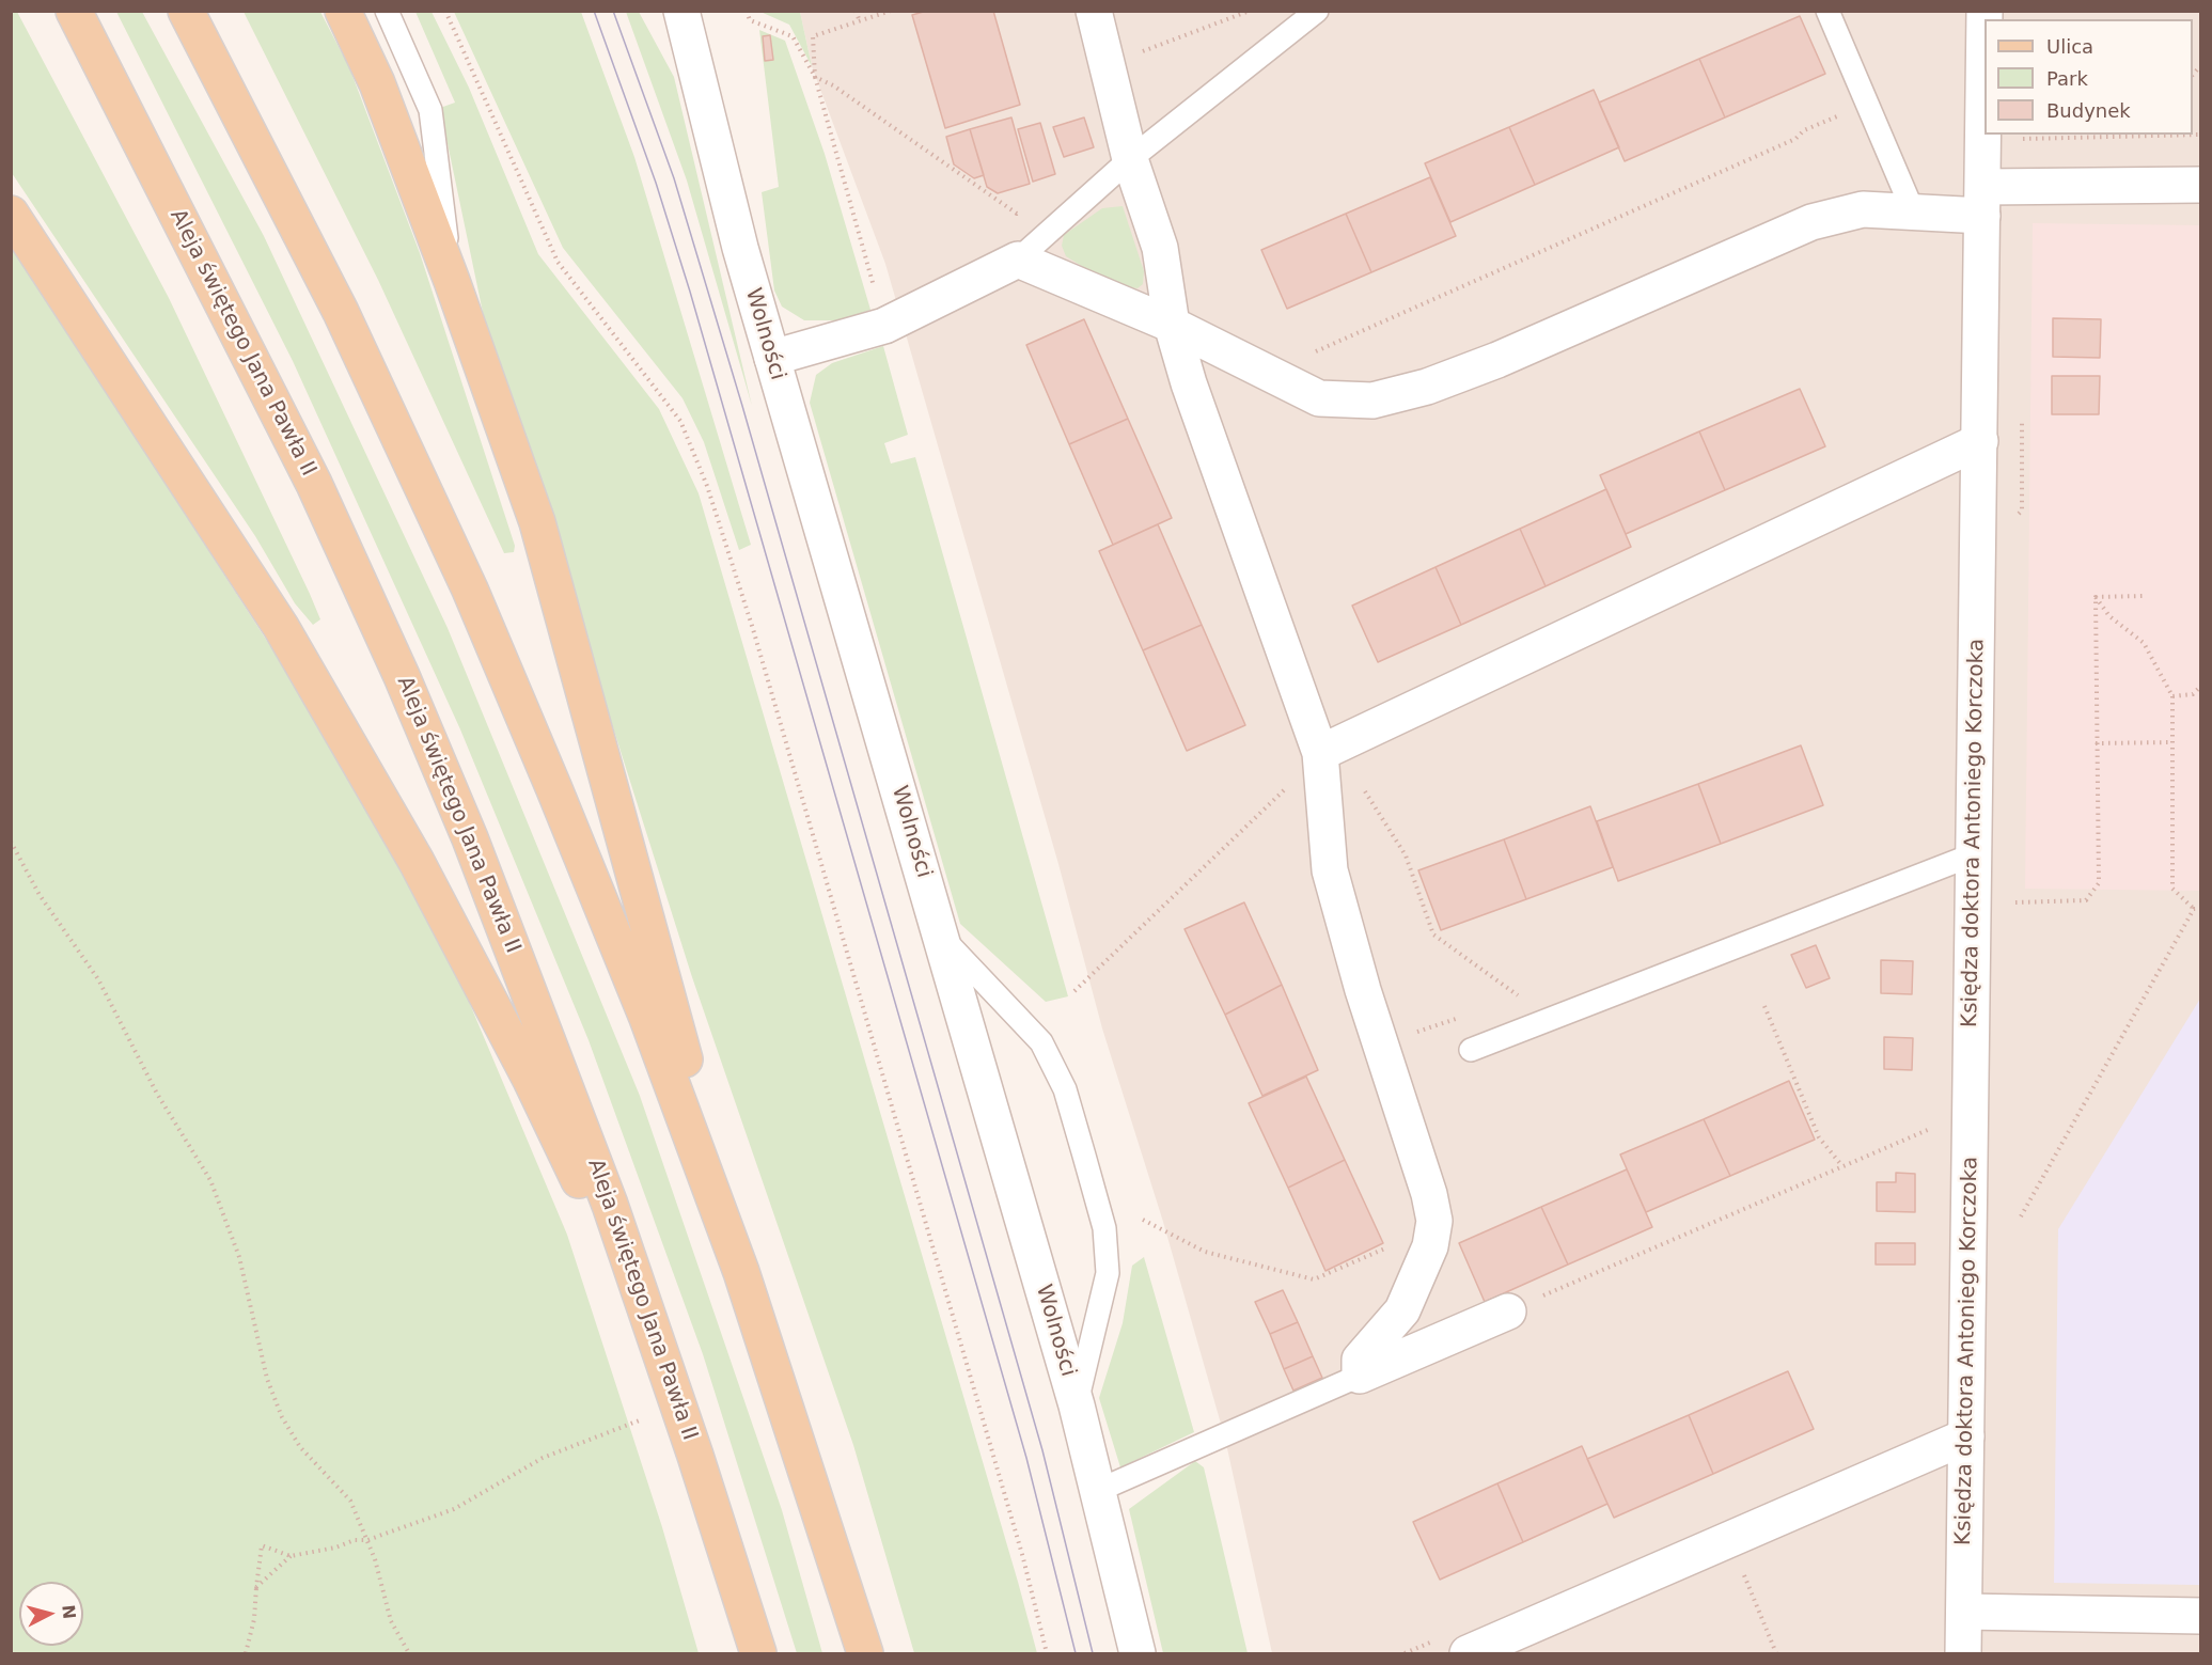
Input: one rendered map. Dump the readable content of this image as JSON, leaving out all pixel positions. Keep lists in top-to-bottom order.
{
  "streets": {
    "main road": ["Aleja świętego Jana Pawła II"],
    "street": ["Wolności", "Księdza doktora Antoniego Korczoka"]
  },
  "legend": ["Ulica", "Park", "Budynek"],
  "north": "right"
}
